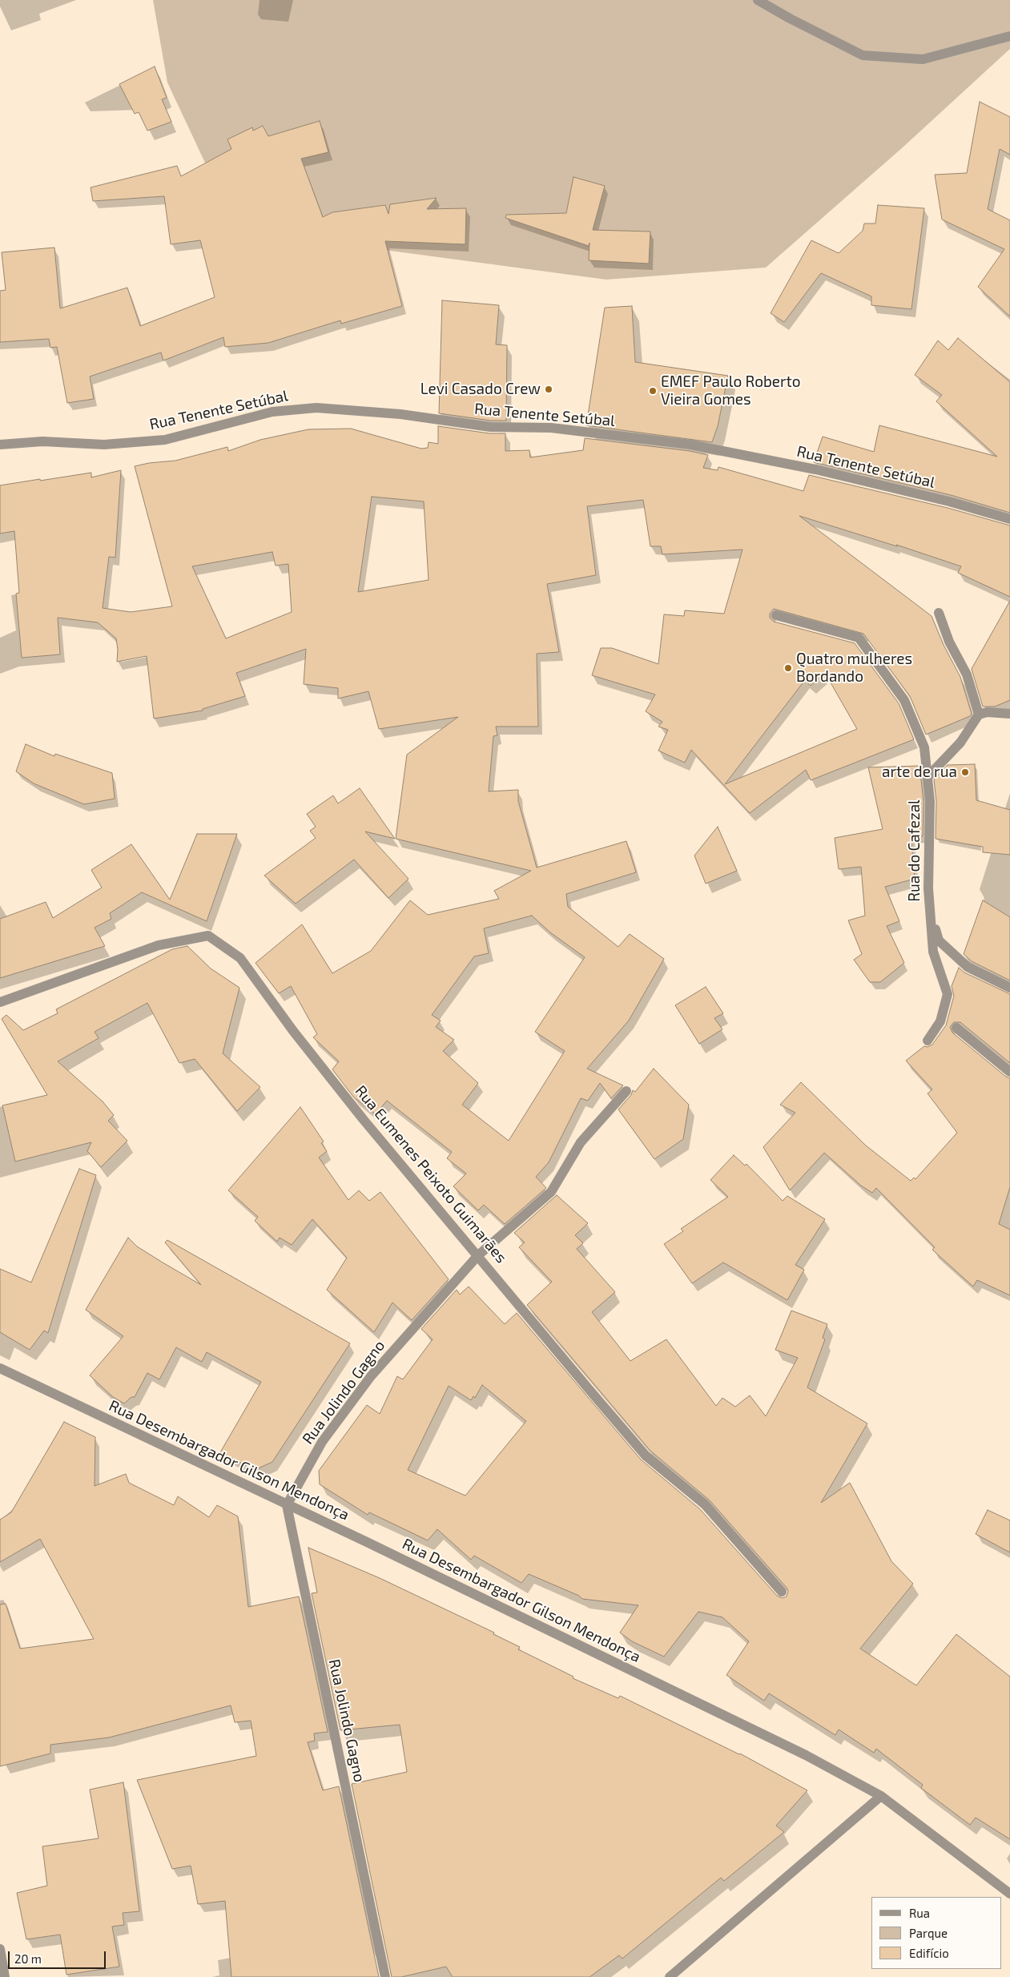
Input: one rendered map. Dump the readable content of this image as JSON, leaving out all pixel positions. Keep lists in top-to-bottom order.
{
  "streets": {
    "street": [
      "Rua Tenente Setúbal",
      "Rua do Cafezal",
      "Rua Eumenes Peixoto Guimarães",
      "Rua Jolindo Gagno",
      "Rua Desembargador Gilson Mendonça"
    ]
  },
  "crossings": [
    ["Rua Eumenes Peixoto Guimarães", "Rua Jolindo Gagno"],
    ["Rua Jolindo Gagno", "Rua Desembargador Gilson Mendonça"]
  ],
  "places": [
    "Levi Casado Crew",
    "EMEF Paulo Roberto Vieira Gomes",
    "Quatro mulheres Bordando",
    "arte de rua"
  ],
  "legend": ["Rua", "Parque", "Edifício"],
  "scale_bar": "20 m"
}
